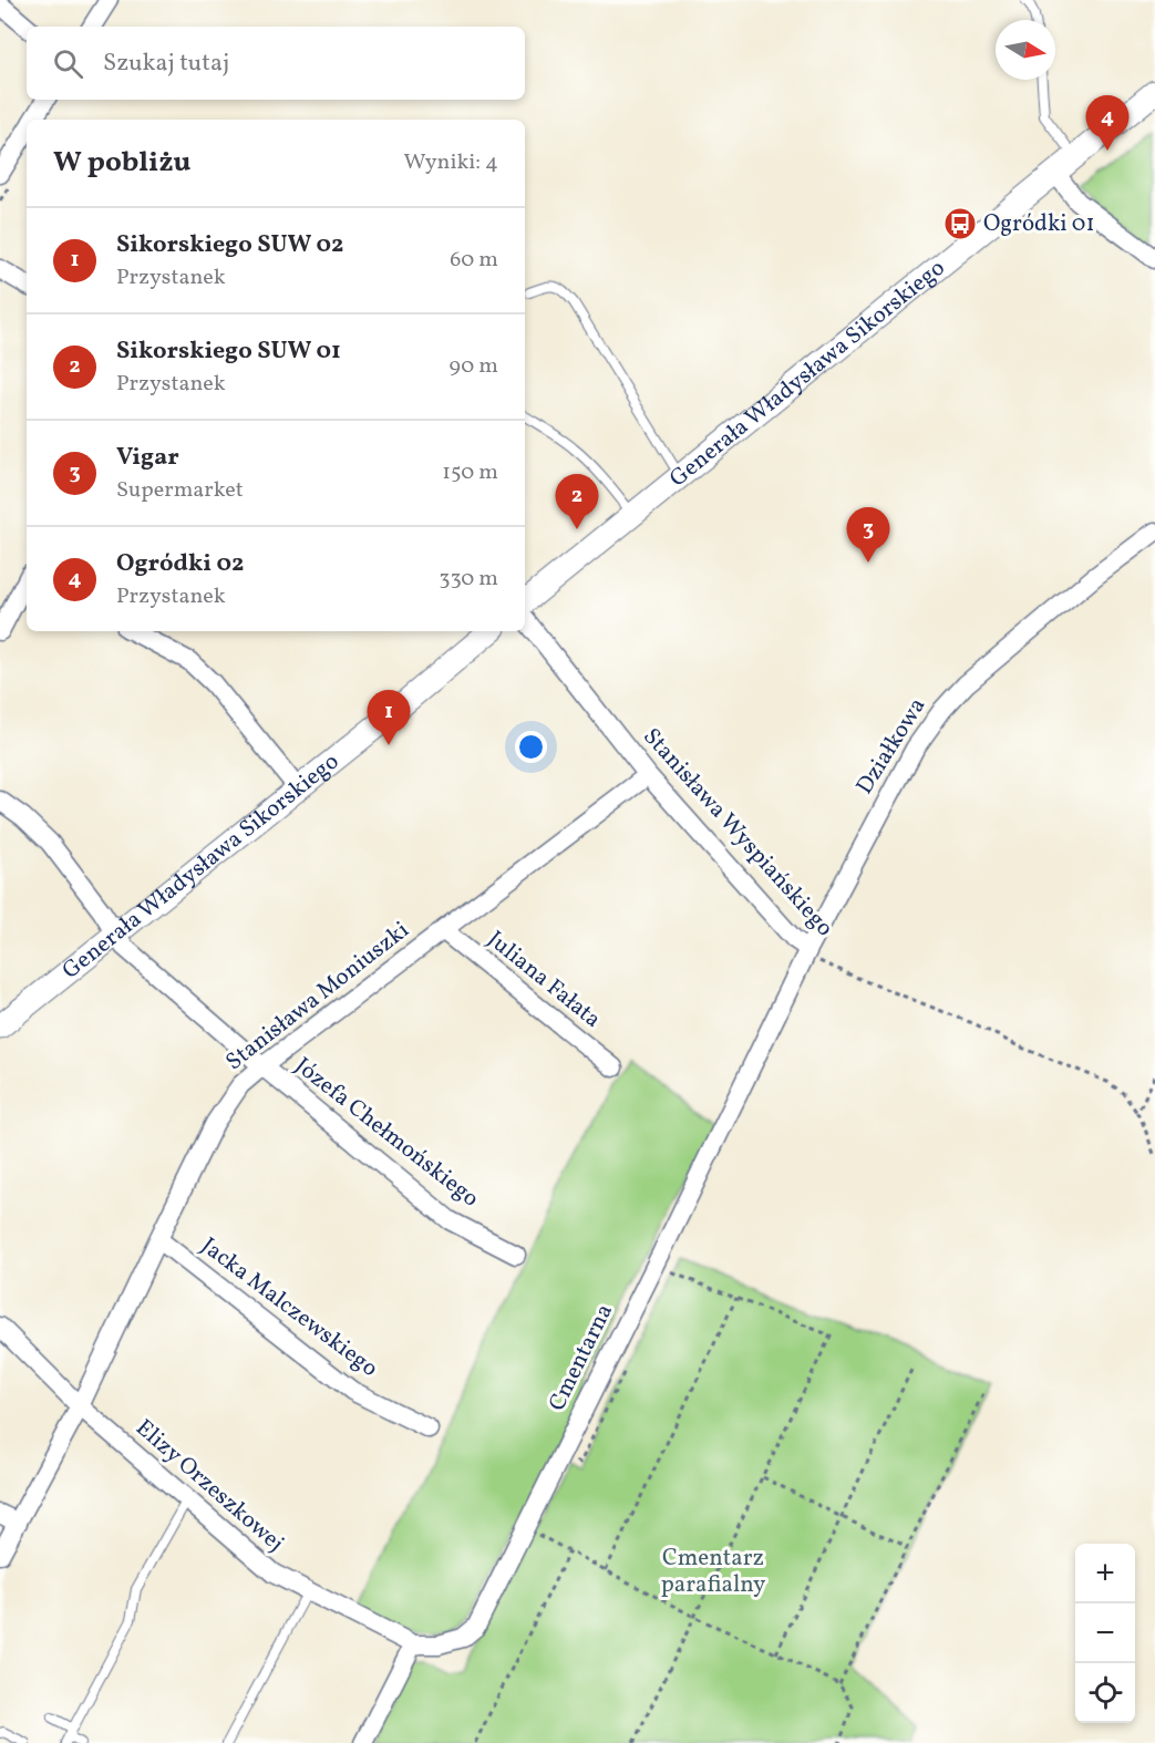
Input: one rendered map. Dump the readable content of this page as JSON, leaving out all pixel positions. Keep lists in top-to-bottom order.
{
  "streets": {
    "street": [
      "Generała Władysława Sikorskiego",
      "Działkowa",
      "Stanisława Wyspiańskiego",
      "Juliana Fałata",
      "Stanisława Moniuszki",
      "Józefa Chełmońskiego",
      "Jacka Malczewskiego",
      "Cmentarna",
      "Elizy Orzeszkowej"
    ]
  },
  "crossings": [
    ["Generała Władysława Sikorskiego", "Józefa Chełmońskiego"],
    ["Działkowa", "Stanisława Wyspiańskiego"],
    ["Działkowa", "Cmentarna"],
    ["Stanisława Wyspiańskiego", "Stanisława Moniuszki"],
    ["Stanisława Wyspiańskiego", "Cmentarna"],
    ["Juliana Fałata", "Stanisława Moniuszki"],
    ["Stanisława Moniuszki", "Józefa Chełmońskiego"],
    ["Stanisława Moniuszki", "Jacka Malczewskiego"],
    ["Stanisława Moniuszki", "Elizy Orzeszkowej"],
    ["Cmentarna", "Elizy Orzeszkowej"]
  ],
  "parks": ["Cmentarz parafialny"],
  "places": {
    "bus stop": ["Ogródki 01"]
  },
  "north": "right",
  "page": {
    "search": "Szukaj tutaj",
    "pins": [
      "4",
      "2",
      "3",
      "1"
    ],
    "heading": ["W pobliżu", "Wyniki: 4"],
    "list": [
      {
        "mark": "1",
        "name": "Sikorskiego SUW 02",
        "note": "Przystanek",
        "value": "60 m"
      },
      {
        "mark": "2",
        "name": "Sikorskiego SUW 01",
        "note": "Przystanek",
        "value": "90 m"
      },
      {
        "mark": "3",
        "name": "Vigar",
        "note": "Supermarket",
        "value": "150 m"
      },
      {
        "mark": "4",
        "name": "Ogródki 02",
        "note": "Przystanek",
        "value": "330 m"
      }
    ],
    "map_buttons": ["+", "−"]
  }
}
